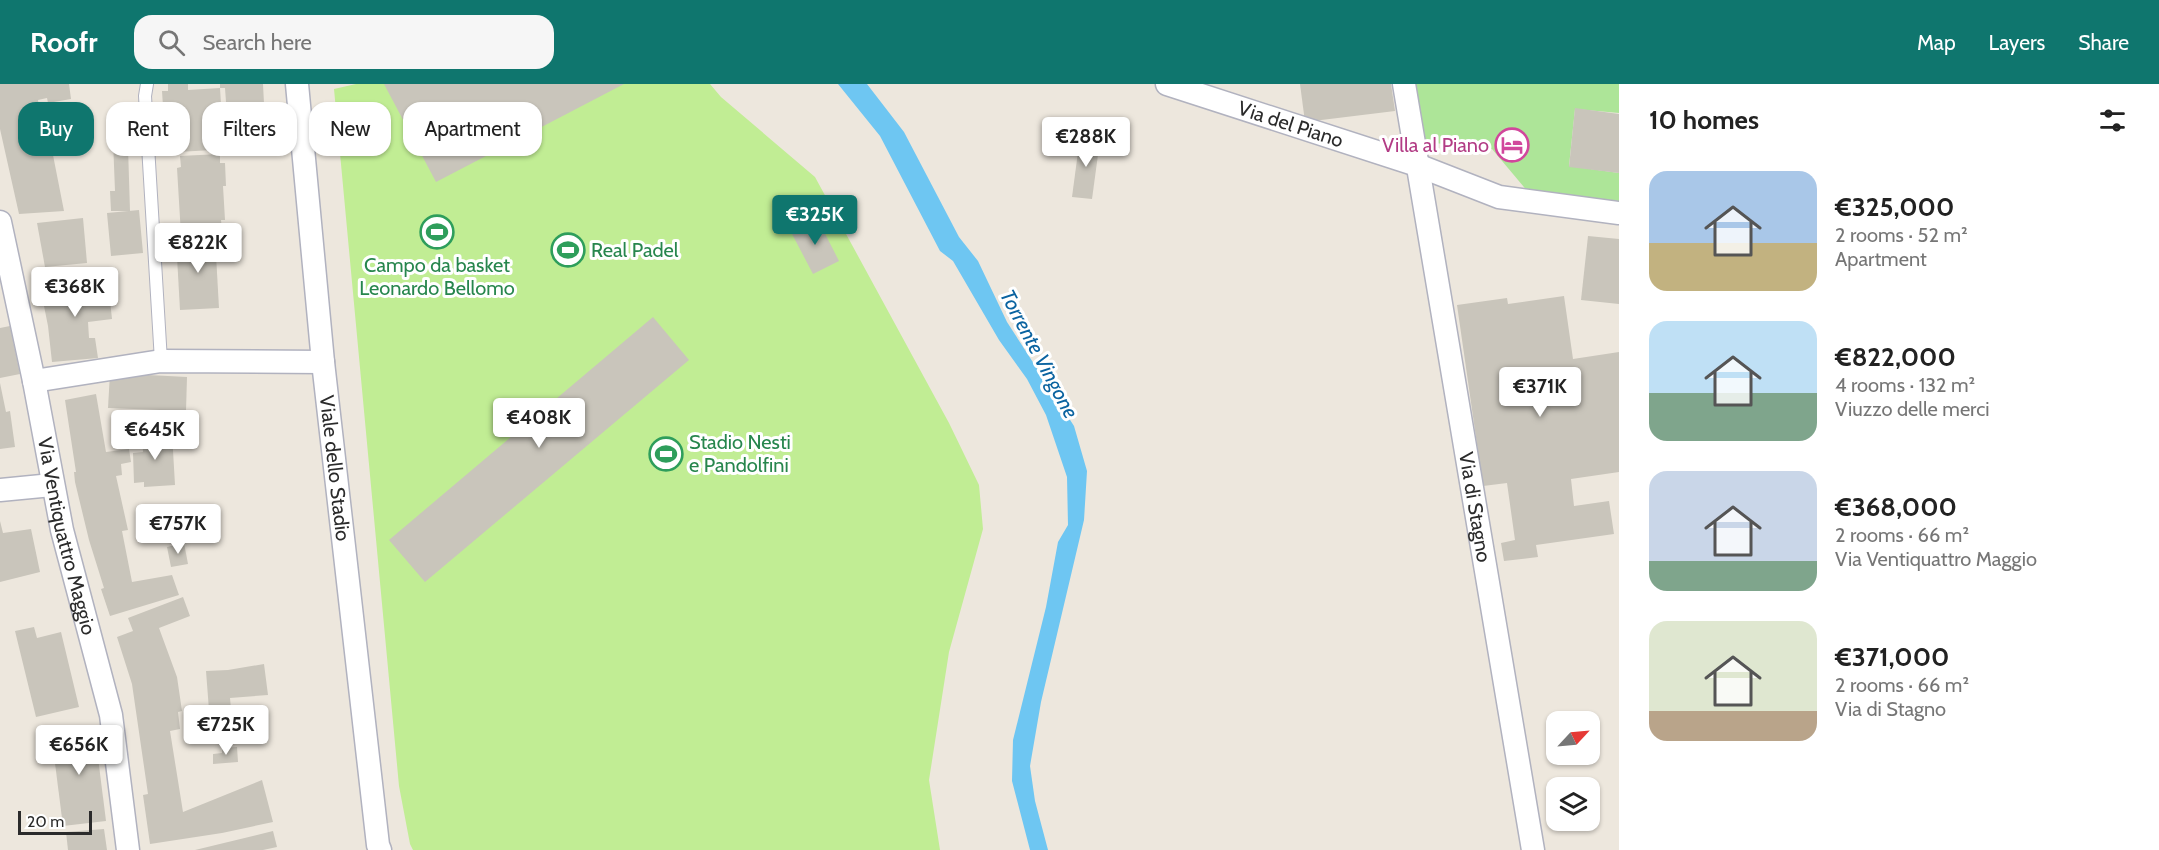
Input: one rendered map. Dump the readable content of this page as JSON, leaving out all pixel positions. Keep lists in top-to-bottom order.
{
  "streets": {
    "street": [
      "Via del Piano",
      "Viale dello Stadio",
      "Via di Stagno",
      "Via Ventiquattro Maggio"
    ]
  },
  "crossings": [
    ["Via del Piano", "Via di Stagno"]
  ],
  "water": ["Torrente Vingone"],
  "places": {
    "hotel": ["Villa al Piano"],
    "sports": ["Campo da basket Leonardo Bellomo", "Real Padel", "Stadio Nesti e Pandolfini"]
  },
  "scale_bar": "20 m",
  "north": "top right",
  "page": {
    "header": "Roofr",
    "search": "Search here",
    "nav": ["Map", "Layers", "Share"],
    "heading": "10 homes",
    "chip": [
      "Buy",
      "Rent",
      "Filters",
      "New",
      "Apartment"
    ],
    "price": [
      "€288K",
      "€325K",
      "€822K",
      "€368K",
      "€371K",
      "€408K",
      "€645K",
      "€757K",
      "€725K",
      "€656K"
    ],
    "list": [
      {
        "name": "€325,000",
        "note": "2 rooms · 52 m² · Apartment"
      },
      {
        "name": "€822,000",
        "note": "4 rooms · 132 m² · Viuzzo delle merci"
      },
      {
        "name": "€368,000",
        "note": "2 rooms · 66 m² · Via Ventiquattro Maggio"
      },
      {
        "name": "€371,000",
        "note": "2 rooms · 66 m² · Via di Stagno"
      }
    ],
    "scale": "20 m"
  }
}
